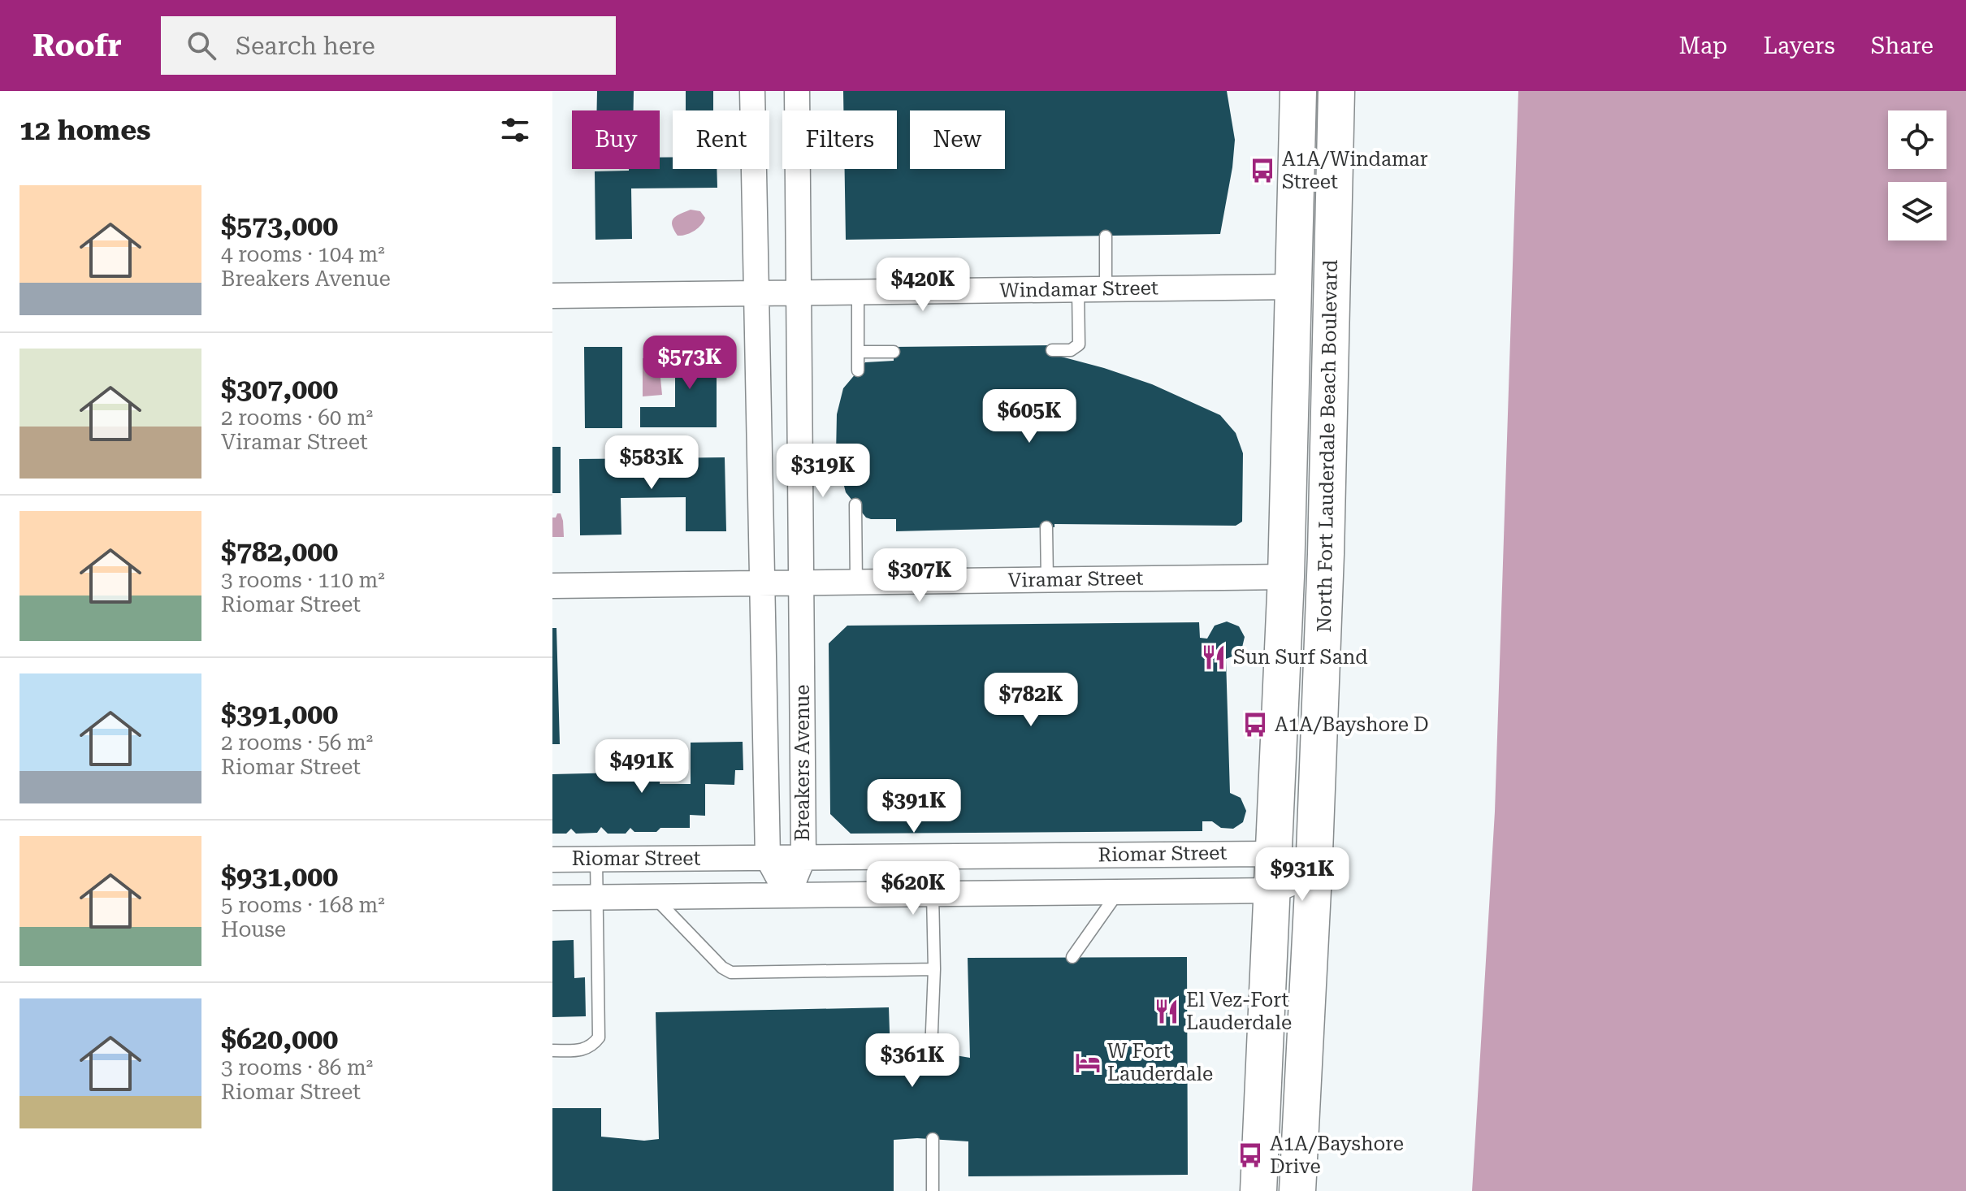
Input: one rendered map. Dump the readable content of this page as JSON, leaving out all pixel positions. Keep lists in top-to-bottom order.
{
  "streets": {
    "main road": ["North Fort Lauderdale Beach Boulevard"],
    "street": [
      "Windamar Street",
      "Viramar Street",
      "Breakers Avenue",
      "Riomar Street"
    ]
  },
  "crossings": [
    ["Windamar Street", "North Fort Lauderdale Beach Boulevard"],
    ["Windamar Street", "Breakers Avenue"],
    ["North Fort Lauderdale Beach Boulevard", "Viramar Street"],
    ["North Fort Lauderdale Beach Boulevard", "Riomar Street"],
    ["Viramar Street", "Breakers Avenue"],
    ["Breakers Avenue", "Riomar Street"]
  ],
  "places": {
    "bus stop": ["A1A/Windamar Street", "A1A/Bayshore D", "A1A/Bayshore Drive"],
    "restaurant": ["Sun Surf Sand", "El Vez-Fort Lauderdale"],
    "hotel": ["W Fort Lauderdale"]
  },
  "page": {
    "header": "Roofr",
    "search": "Search here",
    "nav": ["Map", "Layers", "Share"],
    "heading": "12 homes",
    "chip": [
      "Buy",
      "Rent",
      "Filters",
      "New"
    ],
    "list": [
      {
        "name": "$573,000",
        "note": "4 rooms · 104 m² · Breakers Avenue"
      },
      {
        "name": "$307,000",
        "note": "2 rooms · 60 m² · Viramar Street"
      },
      {
        "name": "$782,000",
        "note": "3 rooms · 110 m² · Riomar Street"
      },
      {
        "name": "$391,000",
        "note": "2 rooms · 56 m² · Riomar Street"
      },
      {
        "name": "$931,000",
        "note": "5 rooms · 168 m² · House"
      },
      {
        "name": "$620,000",
        "note": "3 rooms · 86 m² · Riomar Street"
      }
    ],
    "price": [
      "$420K",
      "$573K",
      "$605K",
      "$583K",
      "$319K",
      "$307K",
      "$782K",
      "$491K",
      "$391K",
      "$931K",
      "$620K",
      "$361K"
    ]
  }
}
